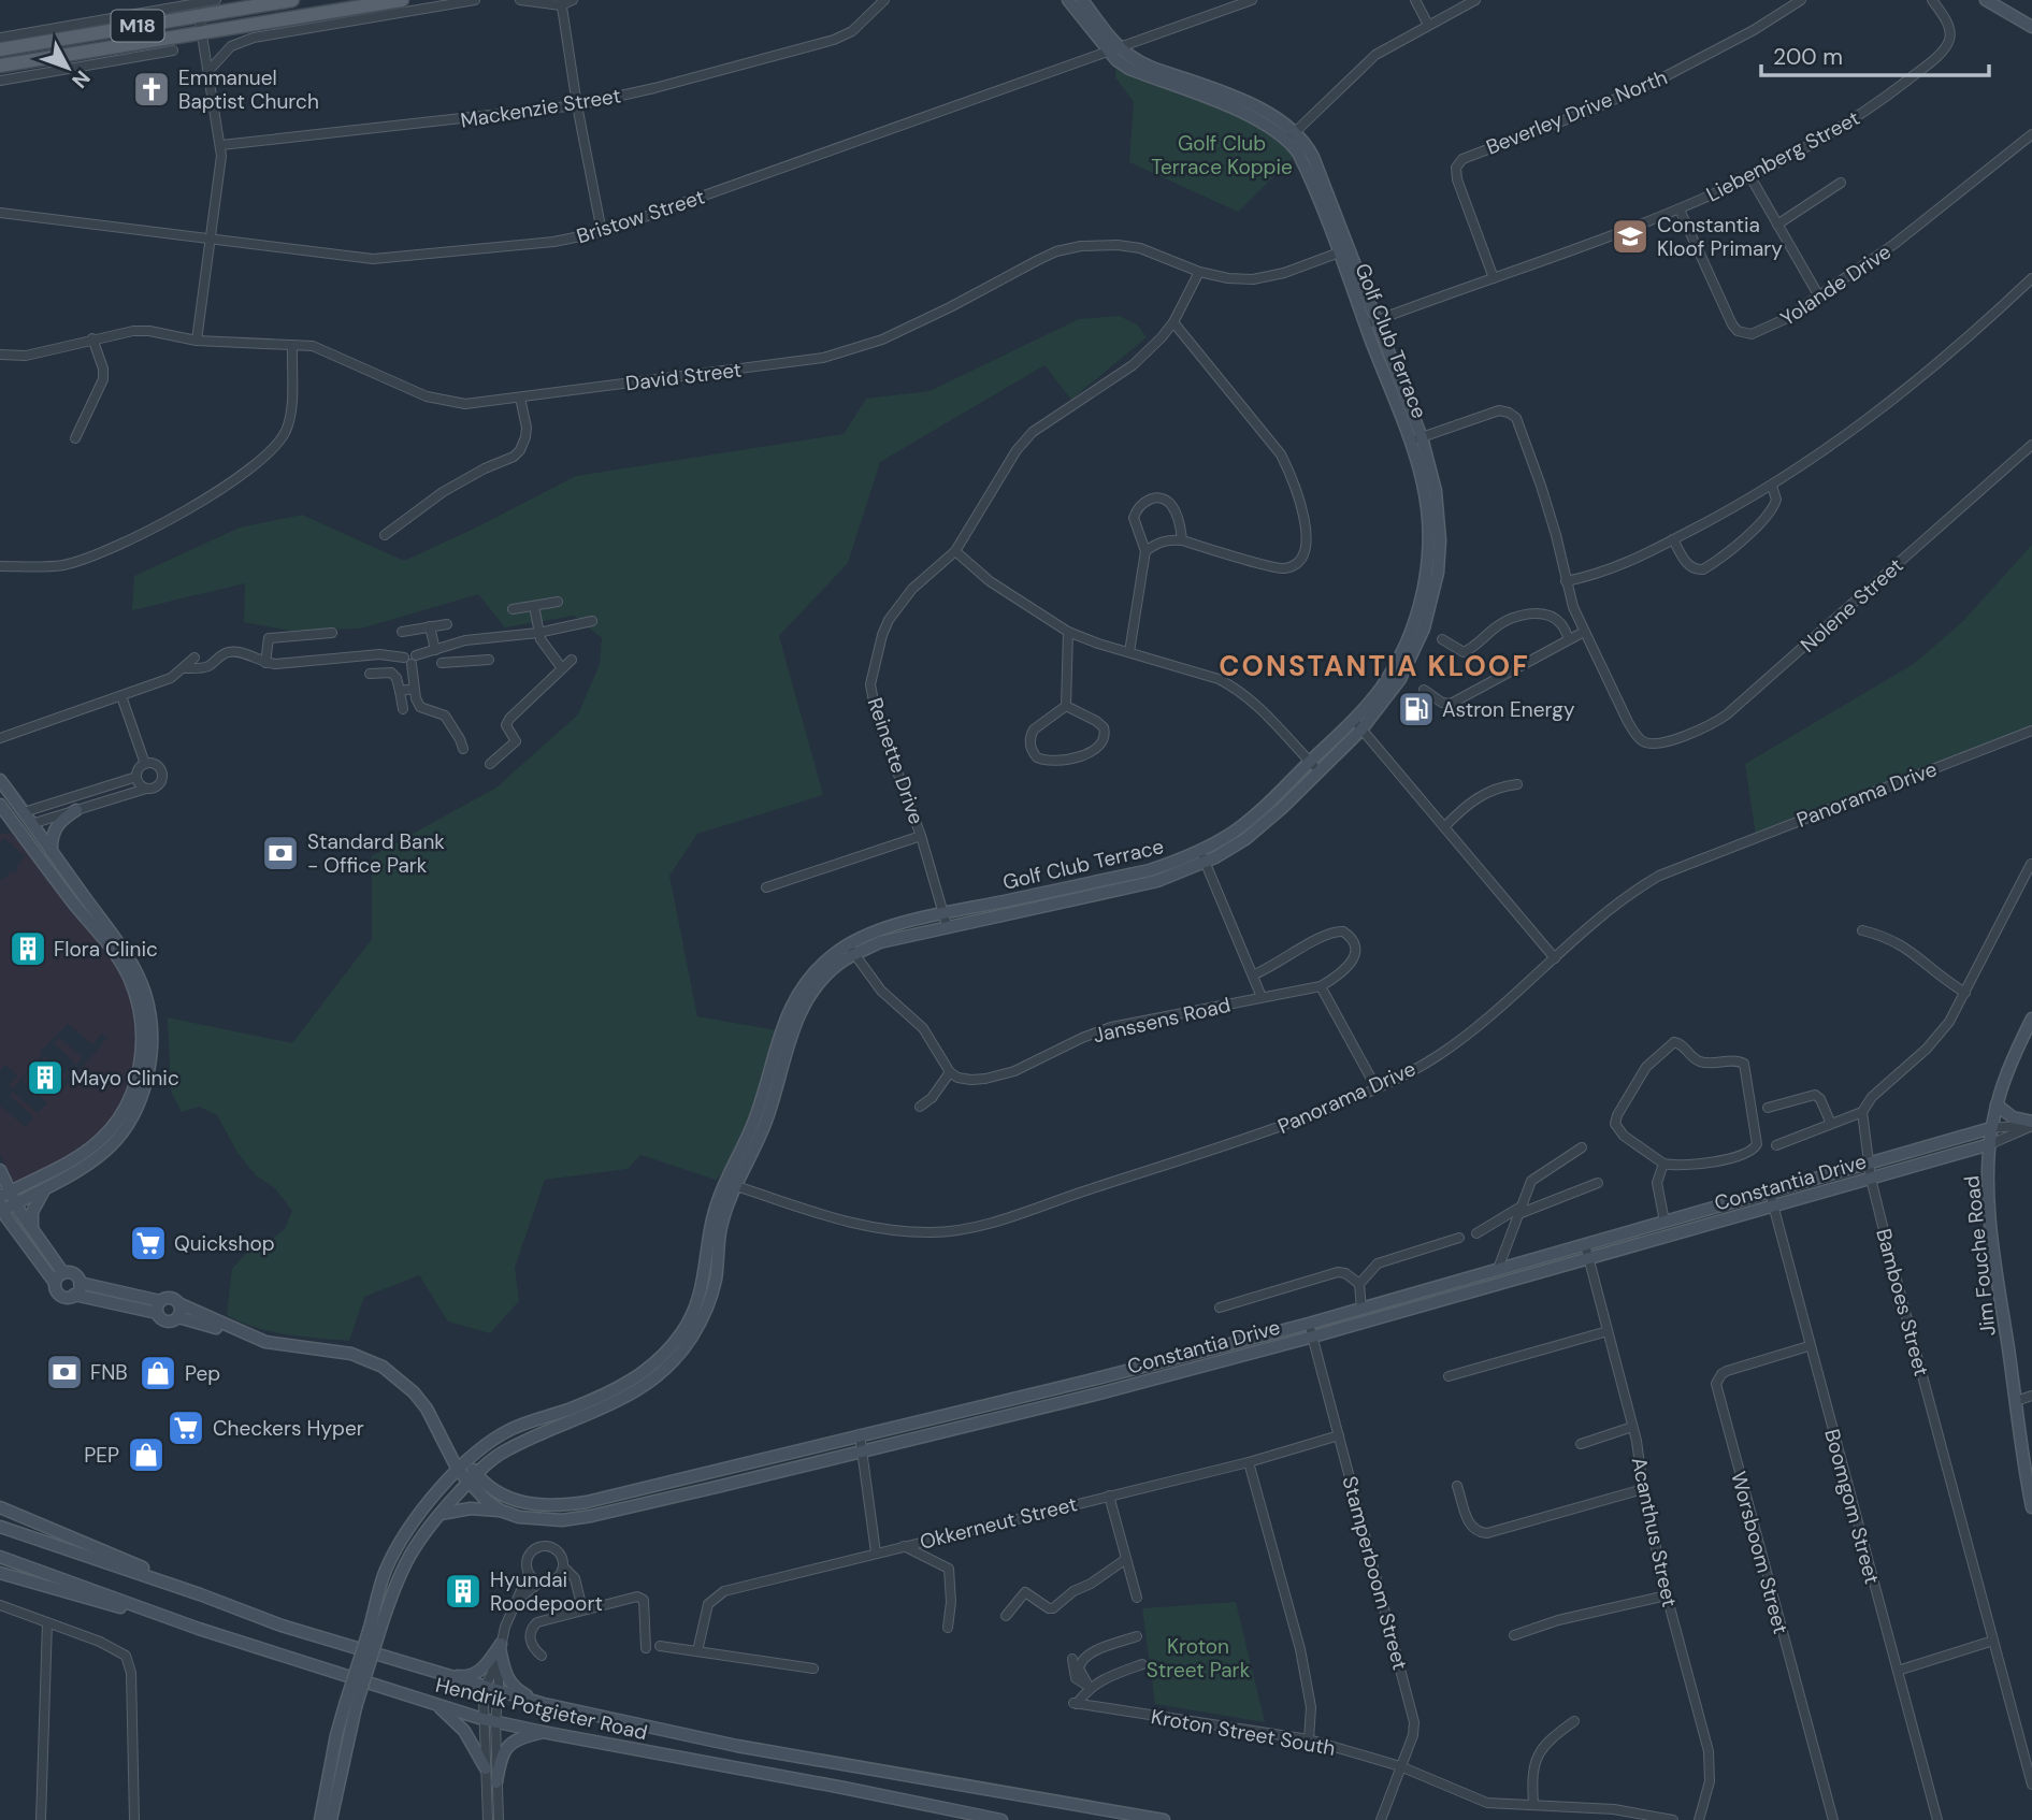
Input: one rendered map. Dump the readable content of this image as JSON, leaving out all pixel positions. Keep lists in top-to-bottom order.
{
  "streets": {
    "main road": ["M18"],
    "street": [
      "Mackenzie Street",
      "Beverley Drive North",
      "Liebenberg Street",
      "Bristow Street",
      "Yolande Drive",
      "Golf Club Terrace",
      "David Street",
      "Nolene Street",
      "Reinette Drive",
      "Panorama Drive",
      "Janssens Road",
      "Constantia Drive",
      "Jim Fouche Road",
      "Bamboes Street",
      "Boomgom Street",
      "Okkerneut Street",
      "Acanthus Street",
      "Worsboom Street",
      "Stamperboom Street",
      "Hendrik Potgieter Road",
      "Kroton Street South"
    ]
  },
  "crossings": [
    ["Beverley Drive North", "Liebenberg Street"],
    ["Liebenberg Street", "Yolande Drive"],
    ["Liebenberg Street", "Golf Club Terrace"],
    ["Bristow Street", "Golf Club Terrace"],
    ["Golf Club Terrace", "David Street"],
    ["Golf Club Terrace", "Reinette Drive"],
    ["Golf Club Terrace", "Panorama Drive"],
    ["Golf Club Terrace", "Constantia Drive"],
    ["David Street", "Reinette Drive"],
    ["Constantia Drive", "Jim Fouche Road"],
    ["Constantia Drive", "Bamboes Street"],
    ["Constantia Drive", "Boomgom Street"],
    ["Constantia Drive", "Acanthus Street"],
    ["Constantia Drive", "Stamperboom Street"],
    ["Boomgom Street", "Worsboom Street"],
    ["Okkerneut Street", "Stamperboom Street"],
    ["Stamperboom Street", "Kroton Street South"]
  ],
  "districts": ["CONSTANTIA KLOOF"],
  "parks": ["Golf Club Terrace Koppie", "Kroton Street Park"],
  "places": {
    "church": ["Emmanuel Baptist Church"],
    "school or university": ["Constantia Kloof Primary"],
    "fuel station": ["Astron Energy"],
    "bank": ["Standard Bank - Office Park", "FNB"],
    "building": ["Flora Clinic", "Mayo Clinic", "Hyundai Roodepoort"],
    "supermarket": ["Quickshop", "Checkers Hyper"],
    "shop": ["Pep", "PEP"]
  },
  "scale_bar": "200 m",
  "north": "bottom right"
}
